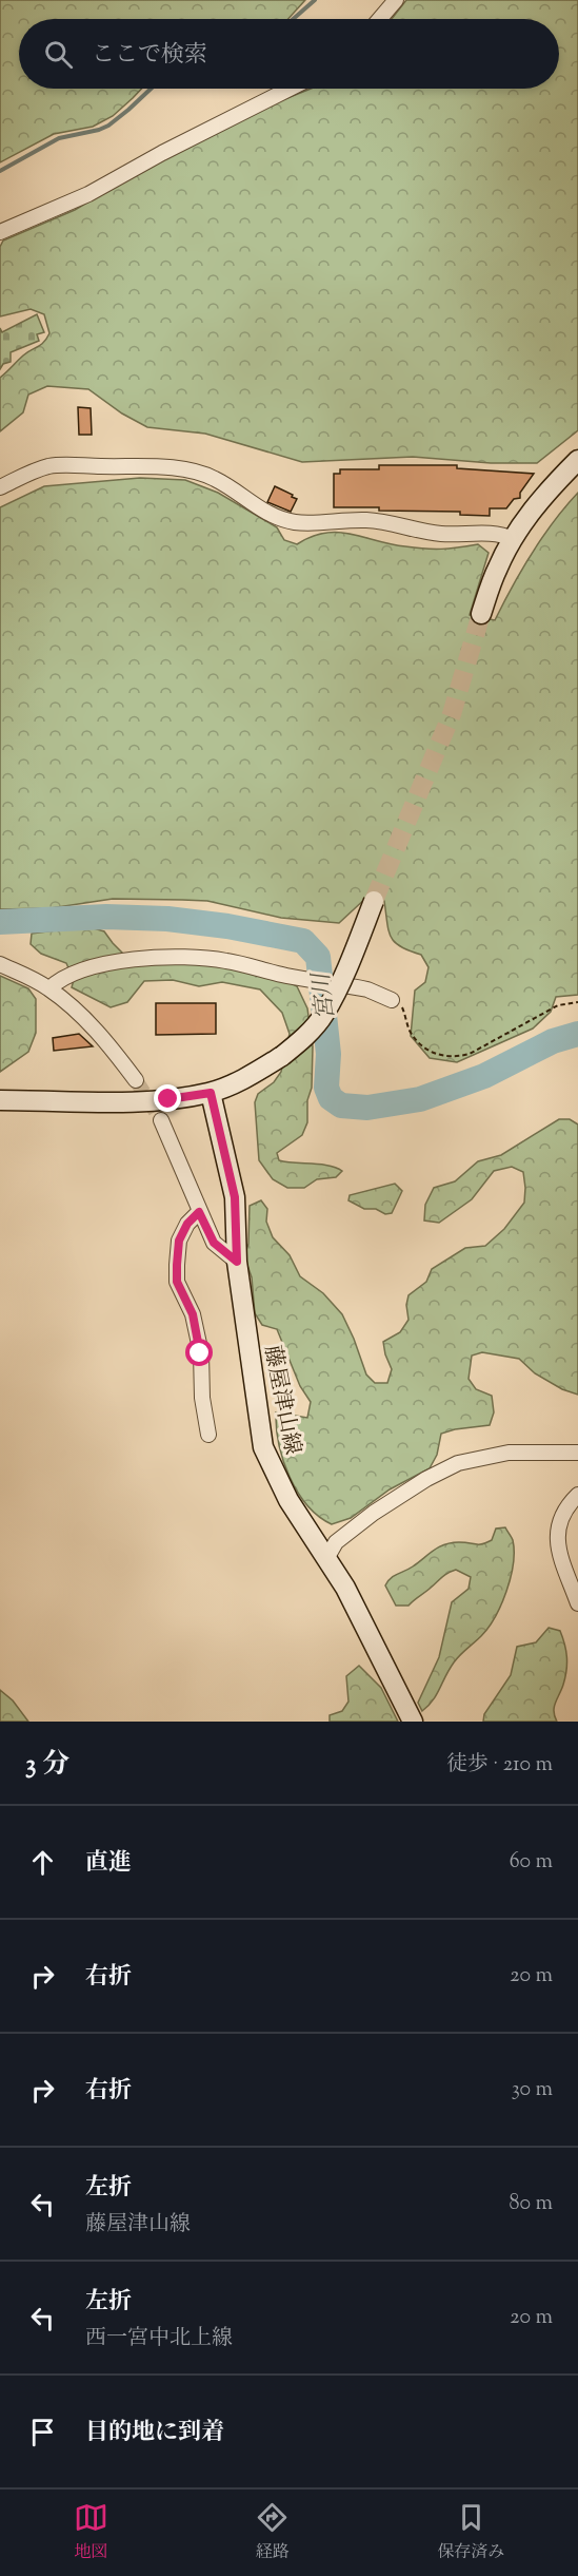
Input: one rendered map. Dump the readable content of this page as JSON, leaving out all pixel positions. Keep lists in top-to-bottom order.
{
  "streets": {
    "main road": ["藤屋津山線"]
  },
  "water": ["宮川"],
  "page": {
    "search": "ここで検索",
    "heading": ["3 分", "徒歩 · 210 m"],
    "list": [
      ["直進", "60 m"],
      ["右折", "20 m"],
      ["右折", "30 m"],
      ["左折", "藤屋津山線", "80 m"],
      ["左折", "西一宮中北上線", "20 m"],
      "目的地に到着"
    ],
    "nav": ["地図", "経路", "保存済み"]
  }
}
